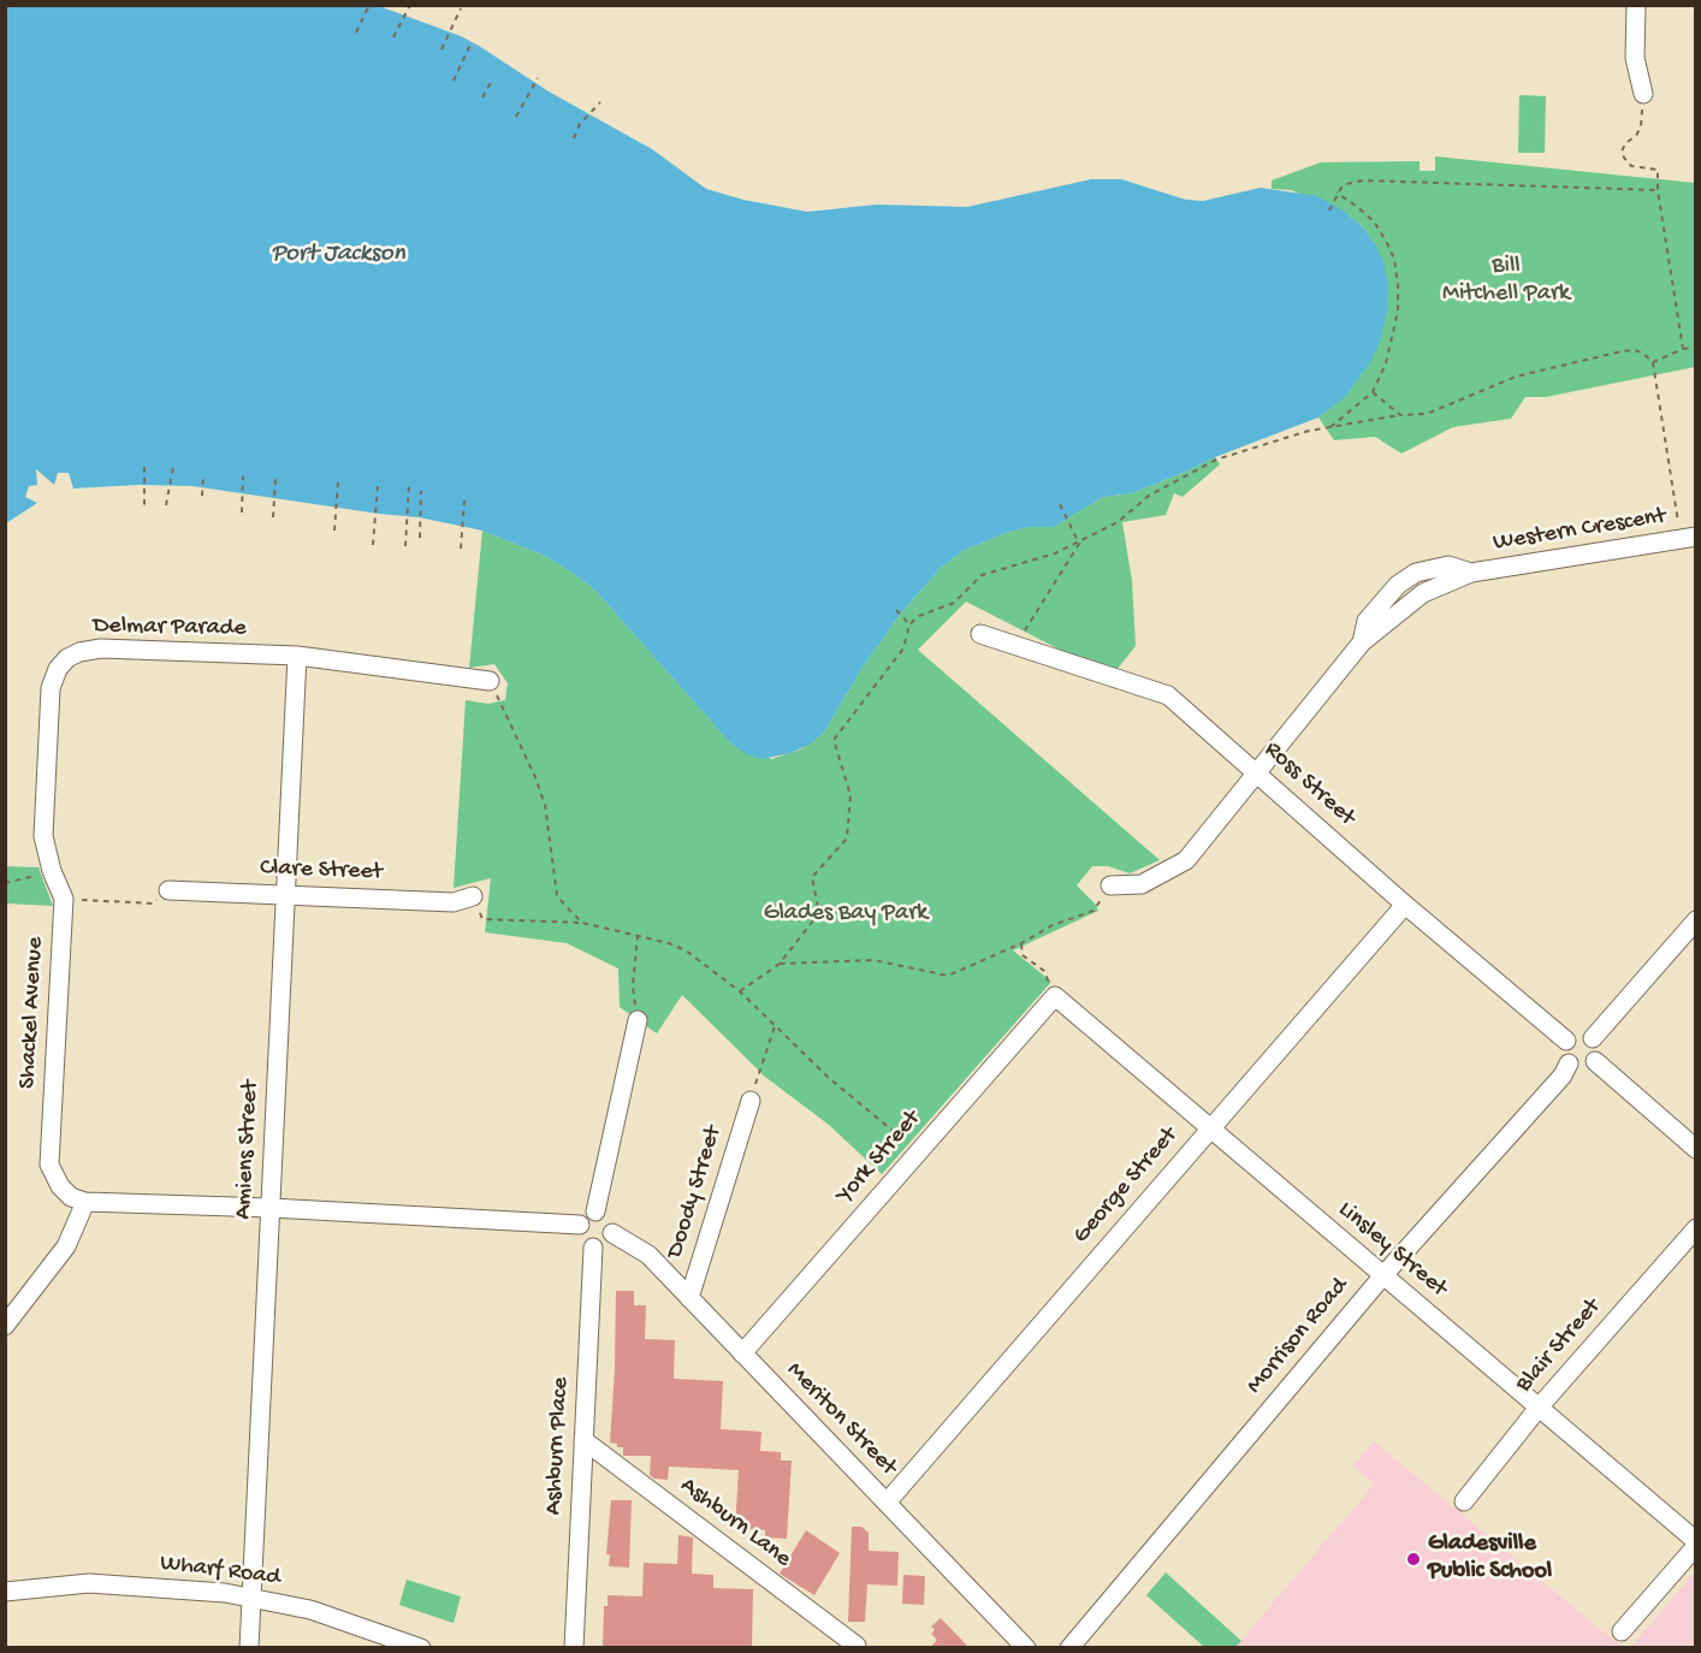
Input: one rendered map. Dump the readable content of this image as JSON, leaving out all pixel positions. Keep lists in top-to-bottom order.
{
  "streets": {
    "street": [
      "Western Crescent",
      "Delmar Parade",
      "Ross Street",
      "Clare Street",
      "Shackel Avenue",
      "Amiens Street",
      "York Street",
      "George Street",
      "Doody Street",
      "Linsley Street",
      "Morrison Road",
      "Blair Street",
      "Meriton Street",
      "Ashburn Place",
      "Ashburn Lane",
      "Wharf Road"
    ]
  },
  "crossings": [
    ["Western Crescent", "Ross Street"],
    ["Delmar Parade", "Shackel Avenue"],
    ["Delmar Parade", "Amiens Street"],
    ["Ross Street", "George Street"],
    ["Ross Street", "Morrison Road"],
    ["Clare Street", "Amiens Street"],
    ["Amiens Street", "Wharf Road"],
    ["York Street", "Linsley Street"],
    ["York Street", "Meriton Street"],
    ["George Street", "Linsley Street"],
    ["George Street", "Meriton Street"],
    ["Doody Street", "Meriton Street"],
    ["Linsley Street", "Morrison Road"],
    ["Linsley Street", "Blair Street"],
    ["Meriton Street", "Ashburn Place"],
    ["Ashburn Place", "Ashburn Lane"]
  ],
  "water": ["Port Jackson"],
  "parks": ["Bill Mitchell Park", "Glades Bay Park"],
  "places": ["Gladesville Public School"]
}
